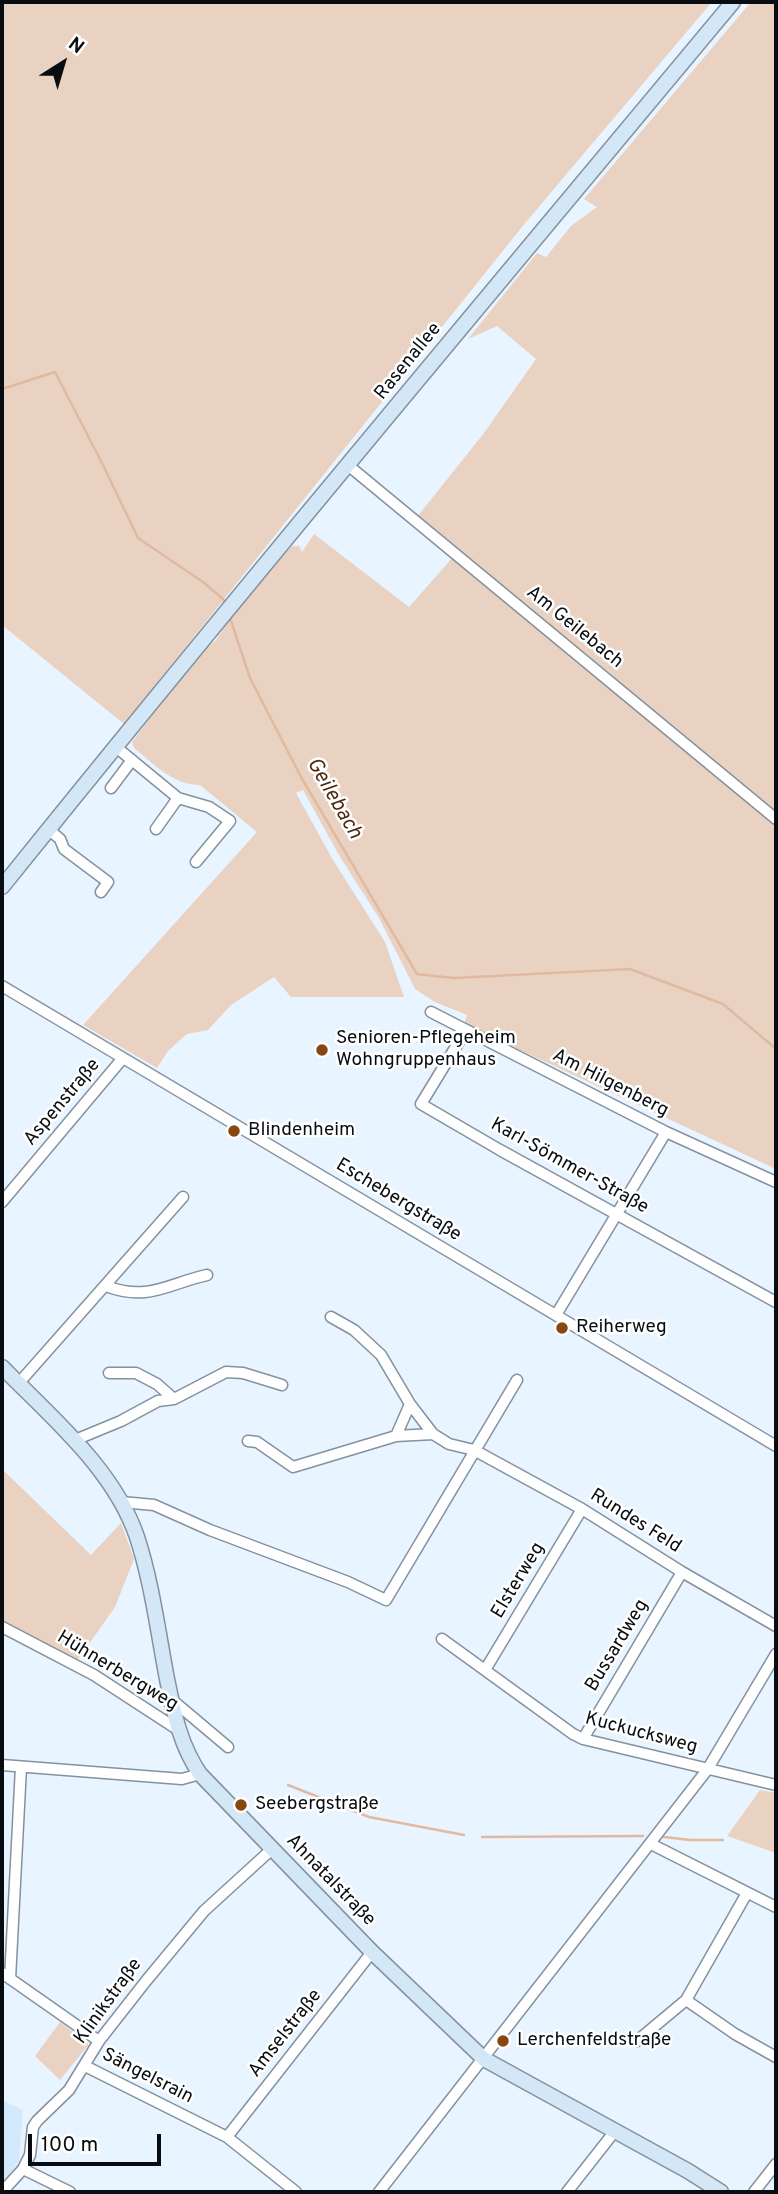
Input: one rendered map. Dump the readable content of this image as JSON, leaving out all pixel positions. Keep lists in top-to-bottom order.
{
  "streets": {
    "street": [
      "Rasenallee",
      "Am Geilebach",
      "Am Hilgenberg",
      "Aspenstraße",
      "Karl-Sömmer-Straße",
      "Eschebergstraße",
      "Rundes Feld",
      "Elsterweg",
      "Bussardweg",
      "Hühnerbergweg",
      "Kuckucksweg",
      "Ahnatalstraße",
      "Klinikstraße",
      "Amselstraße",
      "Sängelsrain"
    ]
  },
  "crossings": [
    ["Rasenallee", "Am Geilebach"],
    ["Am Hilgenberg", "Karl-Sömmer-Straße"],
    ["Aspenstraße", "Eschebergstraße"],
    ["Rundes Feld", "Elsterweg"],
    ["Rundes Feld", "Bussardweg"],
    ["Elsterweg", "Kuckucksweg"],
    ["Bussardweg", "Kuckucksweg"],
    ["Hühnerbergweg", "Ahnatalstraße"],
    ["Ahnatalstraße", "Klinikstraße"],
    ["Ahnatalstraße", "Amselstraße"],
    ["Klinikstraße", "Sängelsrain"],
    ["Amselstraße", "Sängelsrain"]
  ],
  "water": ["Geilebach"],
  "places": [
    "Senioren-Pflegeheim Wohngruppenhaus",
    "Blindenheim",
    "Reiherweg",
    "Seebergstraße",
    "Lerchenfeldstraße"
  ],
  "scale_bar": "100 m",
  "north": "top right"
}
